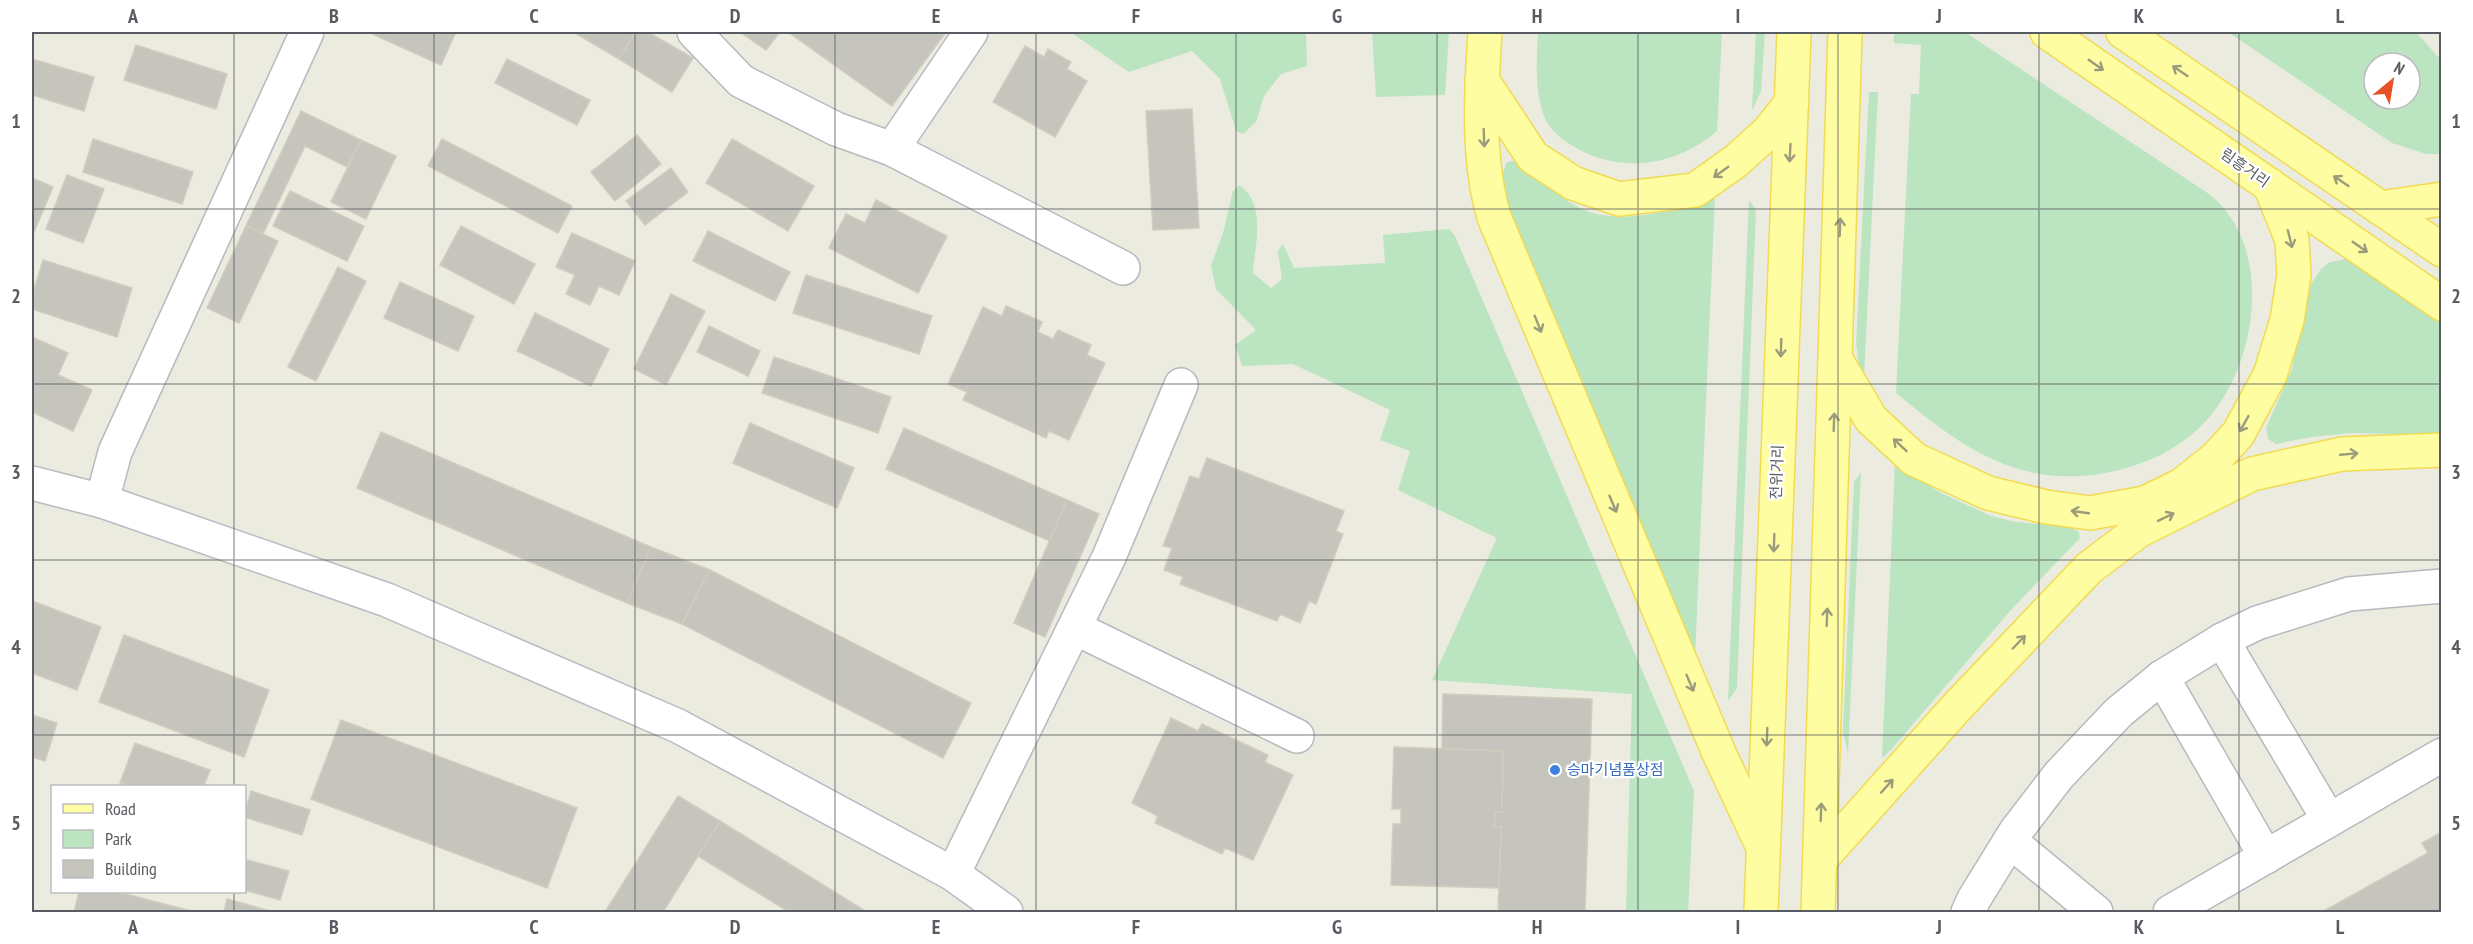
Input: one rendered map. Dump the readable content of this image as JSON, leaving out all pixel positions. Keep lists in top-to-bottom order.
{
  "streets": {
    "main road": ["림흥거리", "전위거리"]
  },
  "places": ["승마기념품상점"],
  "legend": ["Road", "Park", "Building"],
  "north": "top right",
  "grid": {
    "columns": [
      "A",
      "B",
      "C",
      "D",
      "E",
      "F",
      "G",
      "H",
      "I",
      "J",
      "K",
      "L"
    ],
    "rows": [
      "1",
      "2",
      "3",
      "4",
      "5"
    ]
  }
}
